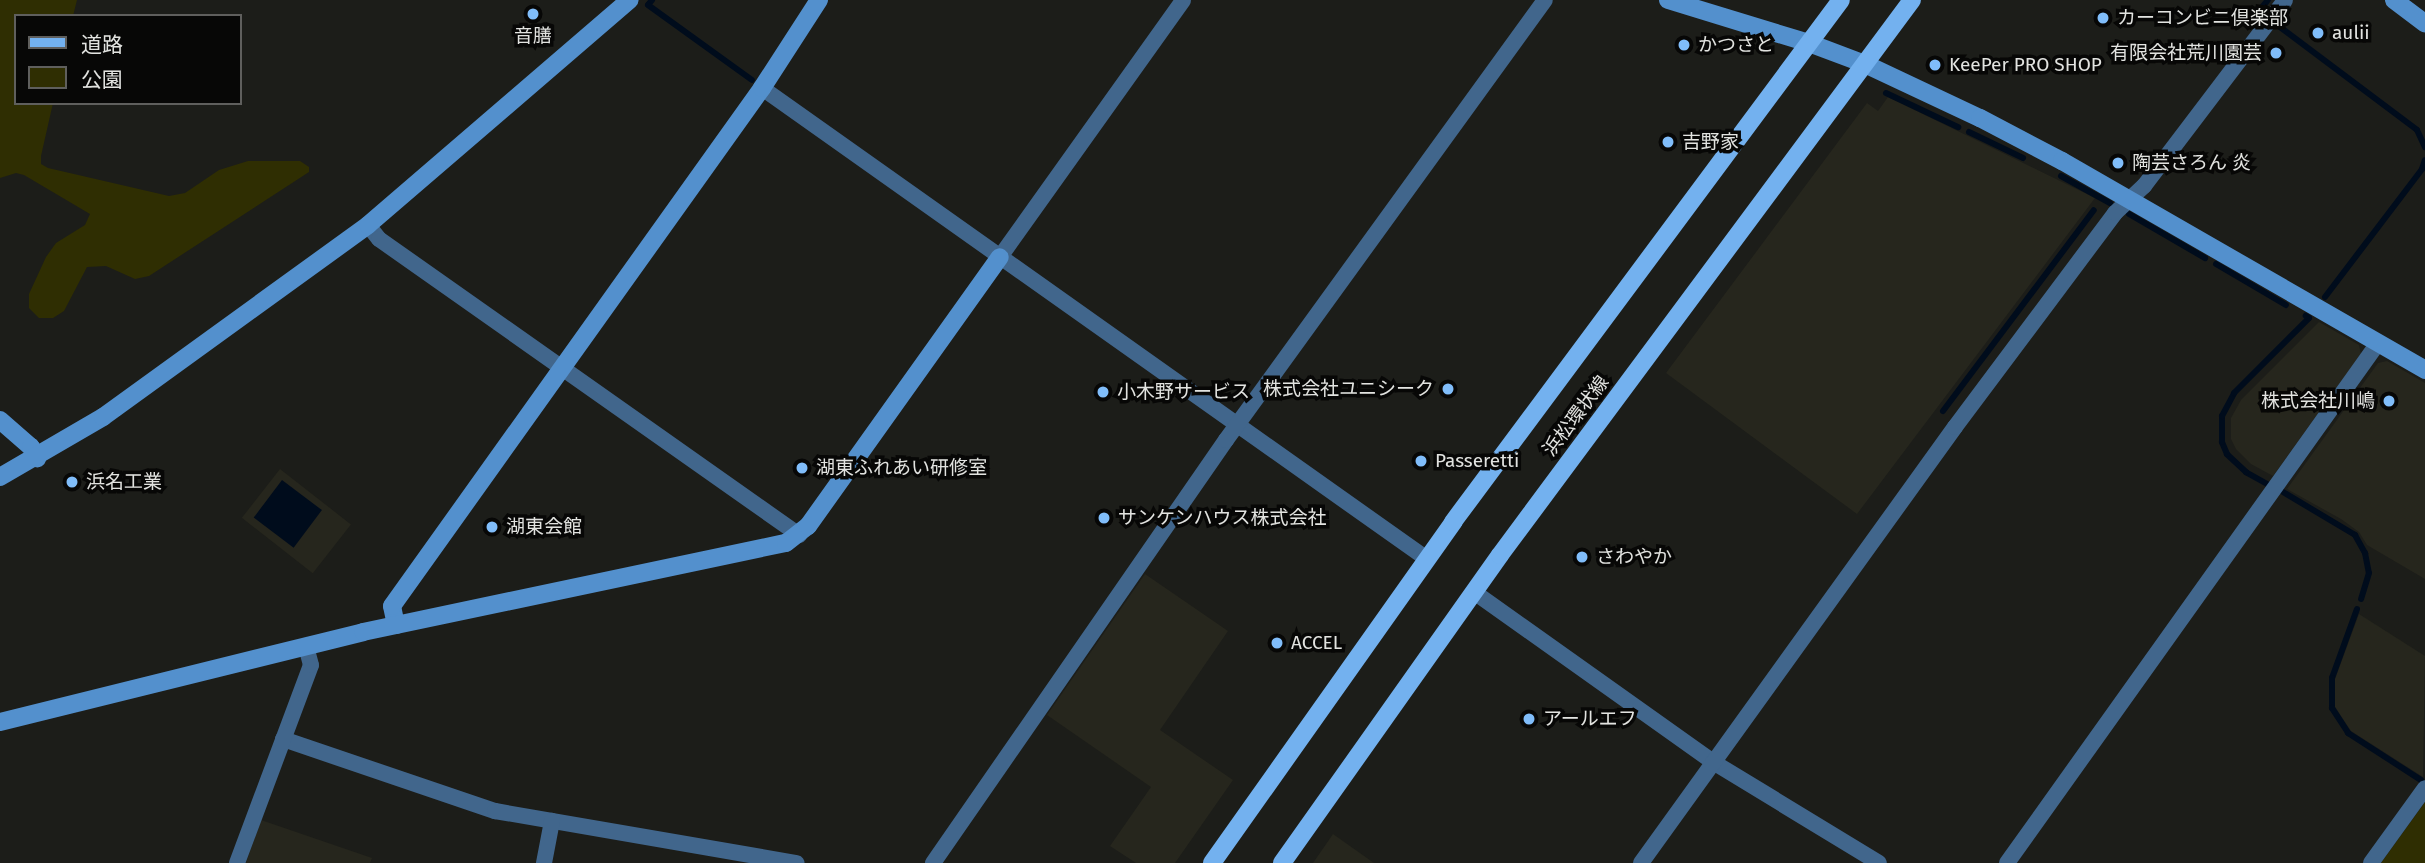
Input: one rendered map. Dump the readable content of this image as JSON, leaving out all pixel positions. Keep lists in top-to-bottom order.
{
  "streets": {
    "main road": ["浜松環状線"]
  },
  "places": [
    "音膳",
    "カーコンビニ倶楽部",
    "aulii",
    "かつさと",
    "有限会社荒川園芸",
    "KeePer PRO SHOP",
    "吉野家",
    "陶芸さろん 炎",
    "株式会社ユニシーク",
    "小木野サービス",
    "株式会社川嶋",
    "Passeretti",
    "湖東ふれあい研修室",
    "浜名工業",
    "サンケンハウス株式会社",
    "湖東会館",
    "さわやか",
    "ACCEL",
    "アールエフ"
  ],
  "legend": ["道路", "公園"]
}
